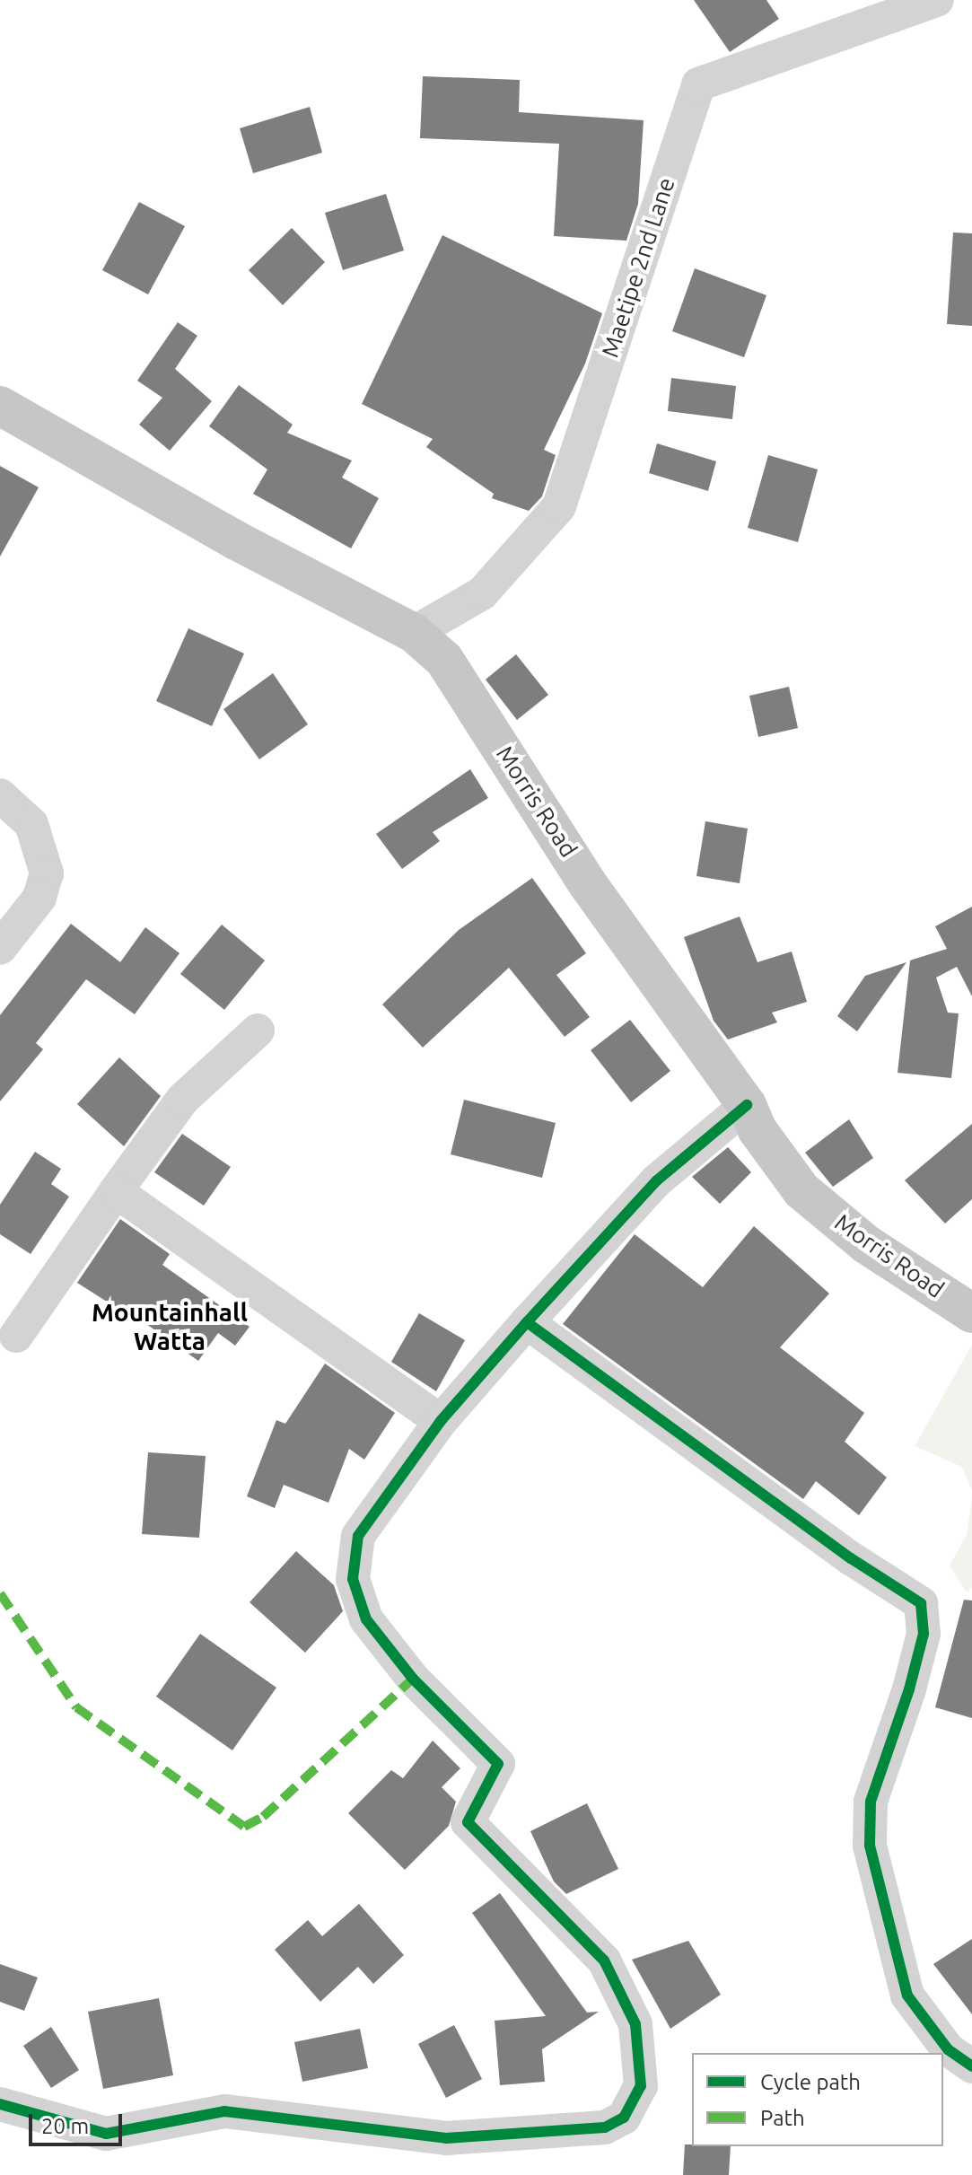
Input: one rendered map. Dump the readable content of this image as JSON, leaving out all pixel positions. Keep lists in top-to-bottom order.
{
  "streets": {
    "main road": ["Morris Road"],
    "street": ["Maetipe 2nd Lane"]
  },
  "crossings": [
    ["Maetipe 2nd Lane", "Morris Road"]
  ],
  "districts": ["Mountainhall Watta"],
  "legend": ["Cycle path", "Path"],
  "scale_bar": "20 m"
}
